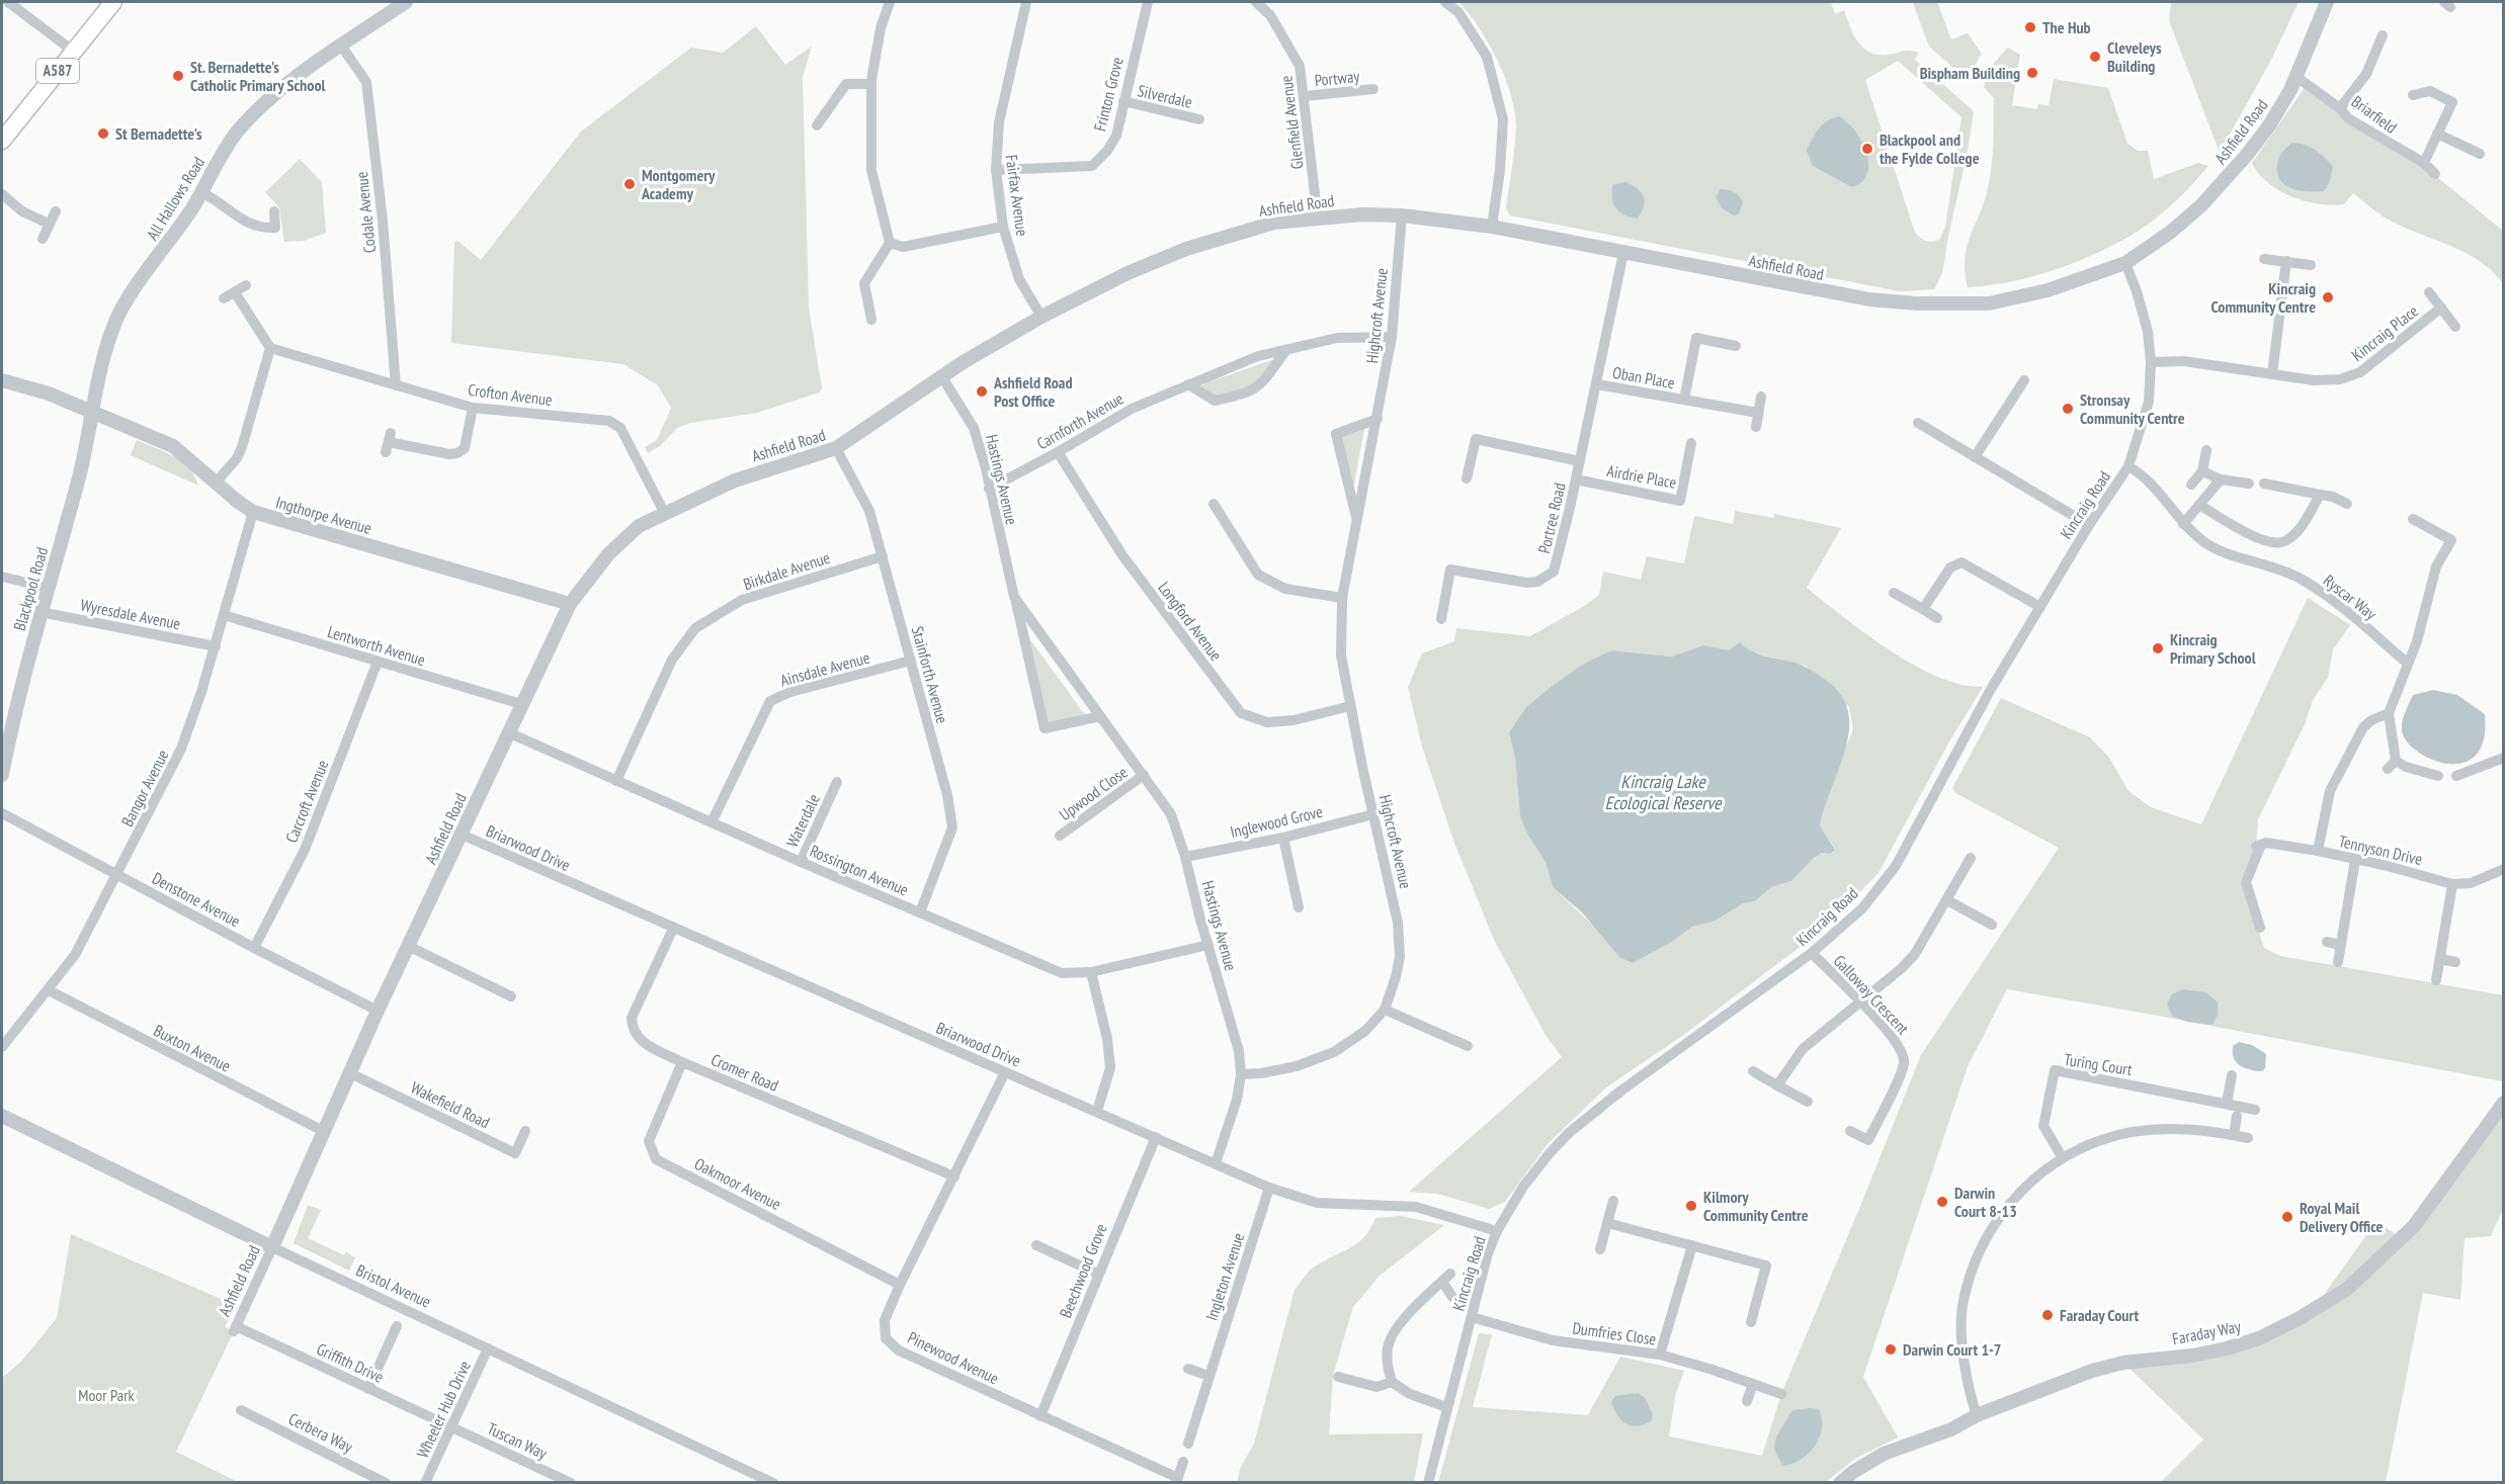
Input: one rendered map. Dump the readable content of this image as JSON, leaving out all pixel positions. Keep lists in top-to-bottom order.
{
  "streets": {
    "main road": ["A587"],
    "street": [
      "Portway",
      "Frinton Grove",
      "Silverdale",
      "Briarfield",
      "Glenfield Avenue",
      "Ashfield Road",
      "Fairfax Avenue",
      "All Hallows Road",
      "Codale Avenue",
      "Highcroft Avenue",
      "Kincraig Place",
      "Oban Place",
      "Crofton Avenue",
      "Carnforth Avenue",
      "Airdrie Place",
      "Hastings Avenue",
      "Kincraig Road",
      "Ingthorpe Avenue",
      "Portree Road",
      "Birkdale Avenue",
      "Blackpool Road",
      "Ryscar Way",
      "Wyresdale Avenue",
      "Longford Avenue",
      "Lentworth Avenue",
      "Ainsdale Avenue",
      "Stainforth Avenue",
      "Bangor Avenue",
      "Upwood Close",
      "Carcroft Avenue",
      "Waterdale",
      "Inglewood Grove",
      "Briarwood Drive",
      "Tennyson Drive",
      "Rossington Avenue",
      "Denstone Avenue",
      "Galloway Crescent",
      "Buxton Avenue",
      "Turing Court",
      "Cromer Road",
      "Wakefield Road",
      "Oakmoor Avenue",
      "Beechwood Grove",
      "Ingleton Avenue",
      "Bristol Avenue",
      "Faraday Way",
      "Dumfries Close",
      "Pinewood Avenue",
      "Griffith Drive",
      "Wheeler Hub Drive",
      "Cerbera Way",
      "Tuscan Way"
    ]
  },
  "crossings": [
    ["Portway", "Glenfield Avenue"],
    ["Frinton Grove", "Silverdale"],
    ["Frinton Grove", "Fairfax Avenue"],
    ["Briarfield", "Ashfield Road"],
    ["Glenfield Avenue", "Ashfield Road"],
    ["Ashfield Road", "Fairfax Avenue"],
    ["Ashfield Road", "Highcroft Avenue"],
    ["Ashfield Road", "Crofton Avenue"],
    ["Ashfield Road", "Hastings Avenue"],
    ["Ashfield Road", "Kincraig Road"],
    ["Ashfield Road", "Ingthorpe Avenue"],
    ["Ashfield Road", "Portree Road"],
    ["Ashfield Road", "Lentworth Avenue"],
    ["Ashfield Road", "Stainforth Avenue"],
    ["Ashfield Road", "Briarwood Drive"],
    ["Ashfield Road", "Rossington Avenue"],
    ["Ashfield Road", "Denstone Avenue"],
    ["Ashfield Road", "Buxton Avenue"],
    ["Ashfield Road", "Wakefield Road"],
    ["Ashfield Road", "Bristol Avenue"],
    ["Ashfield Road", "Griffith Drive"],
    ["All Hallows Road", "Codale Avenue"],
    ["All Hallows Road", "Ingthorpe Avenue"],
    ["All Hallows Road", "Blackpool Road"],
    ["Codale Avenue", "Crofton Avenue"],
    ["Highcroft Avenue", "Carnforth Avenue"],
    ["Highcroft Avenue", "Hastings Avenue"],
    ["Highcroft Avenue", "Longford Avenue"],
    ["Highcroft Avenue", "Inglewood Grove"],
    ["Kincraig Place", "Kincraig Road"],
    ["Oban Place", "Portree Road"],
    ["Carnforth Avenue", "Hastings Avenue"],
    ["Carnforth Avenue", "Longford Avenue"],
    ["Airdrie Place", "Portree Road"],
    ["Hastings Avenue", "Upwood Close"],
    ["Hastings Avenue", "Inglewood Grove"],
    ["Hastings Avenue", "Briarwood Drive"],
    ["Hastings Avenue", "Rossington Avenue"],
    ["Kincraig Road", "Ryscar Way"],
    ["Kincraig Road", "Briarwood Drive"],
    ["Kincraig Road", "Galloway Crescent"],
    ["Kincraig Road", "Dumfries Close"],
    ["Ingthorpe Avenue", "Blackpool Road"],
    ["Ingthorpe Avenue", "Bangor Avenue"],
    ["Birkdale Avenue", "Stainforth Avenue"],
    ["Birkdale Avenue", "Rossington Avenue"],
    ["Blackpool Road", "Wyresdale Avenue"],
    ["Wyresdale Avenue", "Bangor Avenue"],
    ["Lentworth Avenue", "Bangor Avenue"],
    ["Lentworth Avenue", "Carcroft Avenue"],
    ["Ainsdale Avenue", "Stainforth Avenue"],
    ["Ainsdale Avenue", "Rossington Avenue"],
    ["Stainforth Avenue", "Rossington Avenue"],
    ["Bangor Avenue", "Denstone Avenue"],
    ["Bangor Avenue", "Buxton Avenue"],
    ["Carcroft Avenue", "Denstone Avenue"],
    ["Waterdale", "Rossington Avenue"],
    ["Briarwood Drive", "Cromer Road"],
    ["Briarwood Drive", "Beechwood Grove"],
    ["Briarwood Drive", "Ingleton Avenue"],
    ["Briarwood Drive", "Pinewood Avenue"],
    ["Cromer Road", "Oakmoor Avenue"],
    ["Cromer Road", "Pinewood Avenue"],
    ["Oakmoor Avenue", "Pinewood Avenue"],
    ["Beechwood Grove", "Pinewood Avenue"],
    ["Bristol Avenue", "Wheeler Hub Drive"],
    ["Griffith Drive", "Wheeler Hub Drive"],
    ["Griffith Drive", "Tuscan Way"],
    ["Wheeler Hub Drive", "Tuscan Way"]
  ],
  "water": ["Kincraig Lake Ecological Reserve"],
  "parks": ["Moor Park"],
  "places": [
    "The Hub",
    "Cleveleys Building",
    "Bispham Building",
    "St. Bernadette's Catholic Primary School",
    "St Bernadette's",
    "Blackpool and the Fylde College",
    "Montgomery Academy",
    "Kincraig Community Centre",
    "Ashfield Road Post Office",
    "Stronsay Community Centre",
    "Kincraig Primary School",
    "Darwin Court 8-13",
    "Kilmory Community Centre",
    "Royal Mail Delivery Office",
    "Faraday Court",
    "Darwin Court 1-7"
  ]
}
